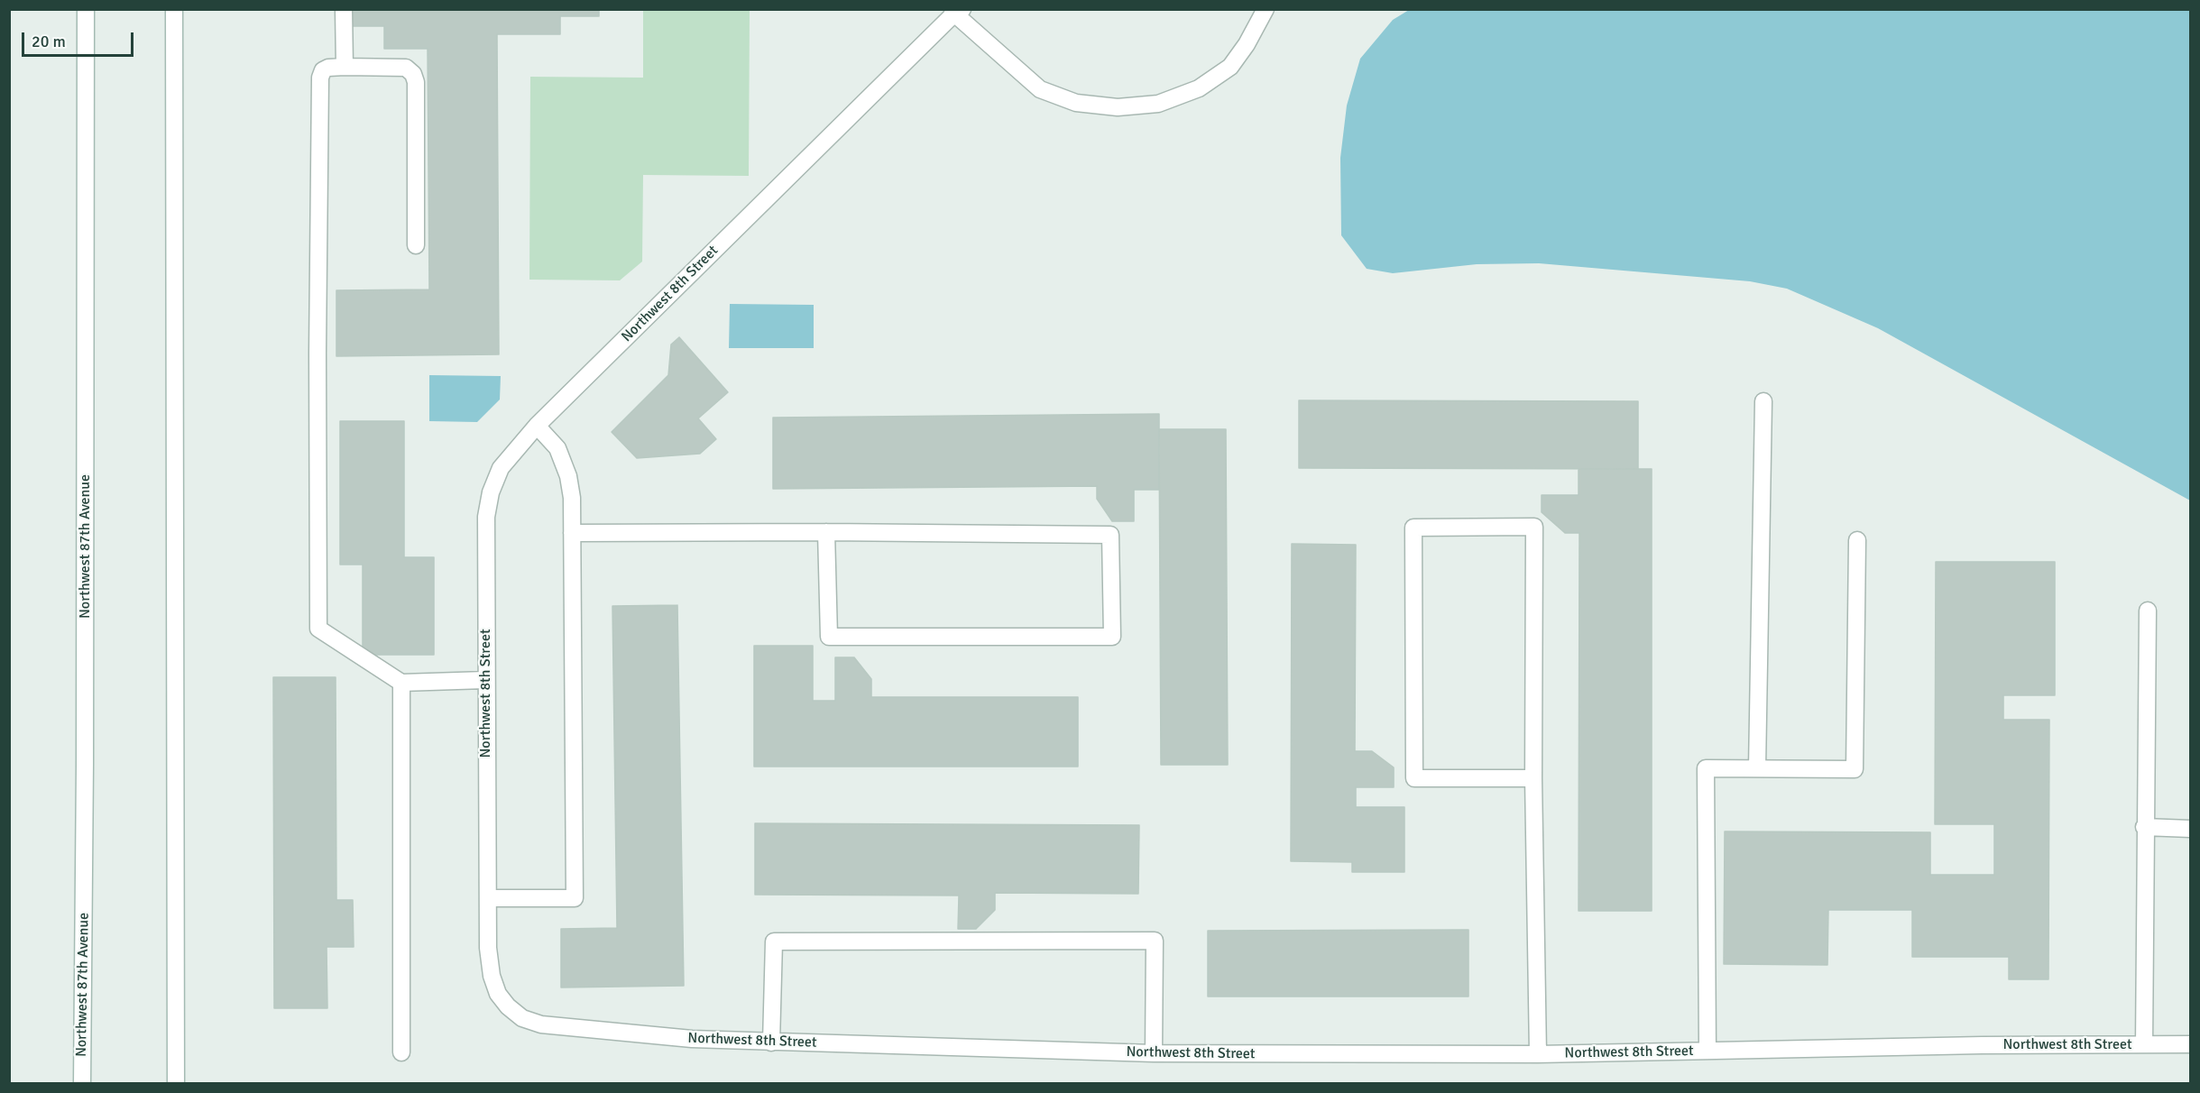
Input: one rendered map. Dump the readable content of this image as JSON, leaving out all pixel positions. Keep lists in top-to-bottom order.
{
  "streets": {
    "main road": ["Northwest 8th Street", "Northwest 87th Avenue"]
  },
  "scale_bar": "20 m"
}
